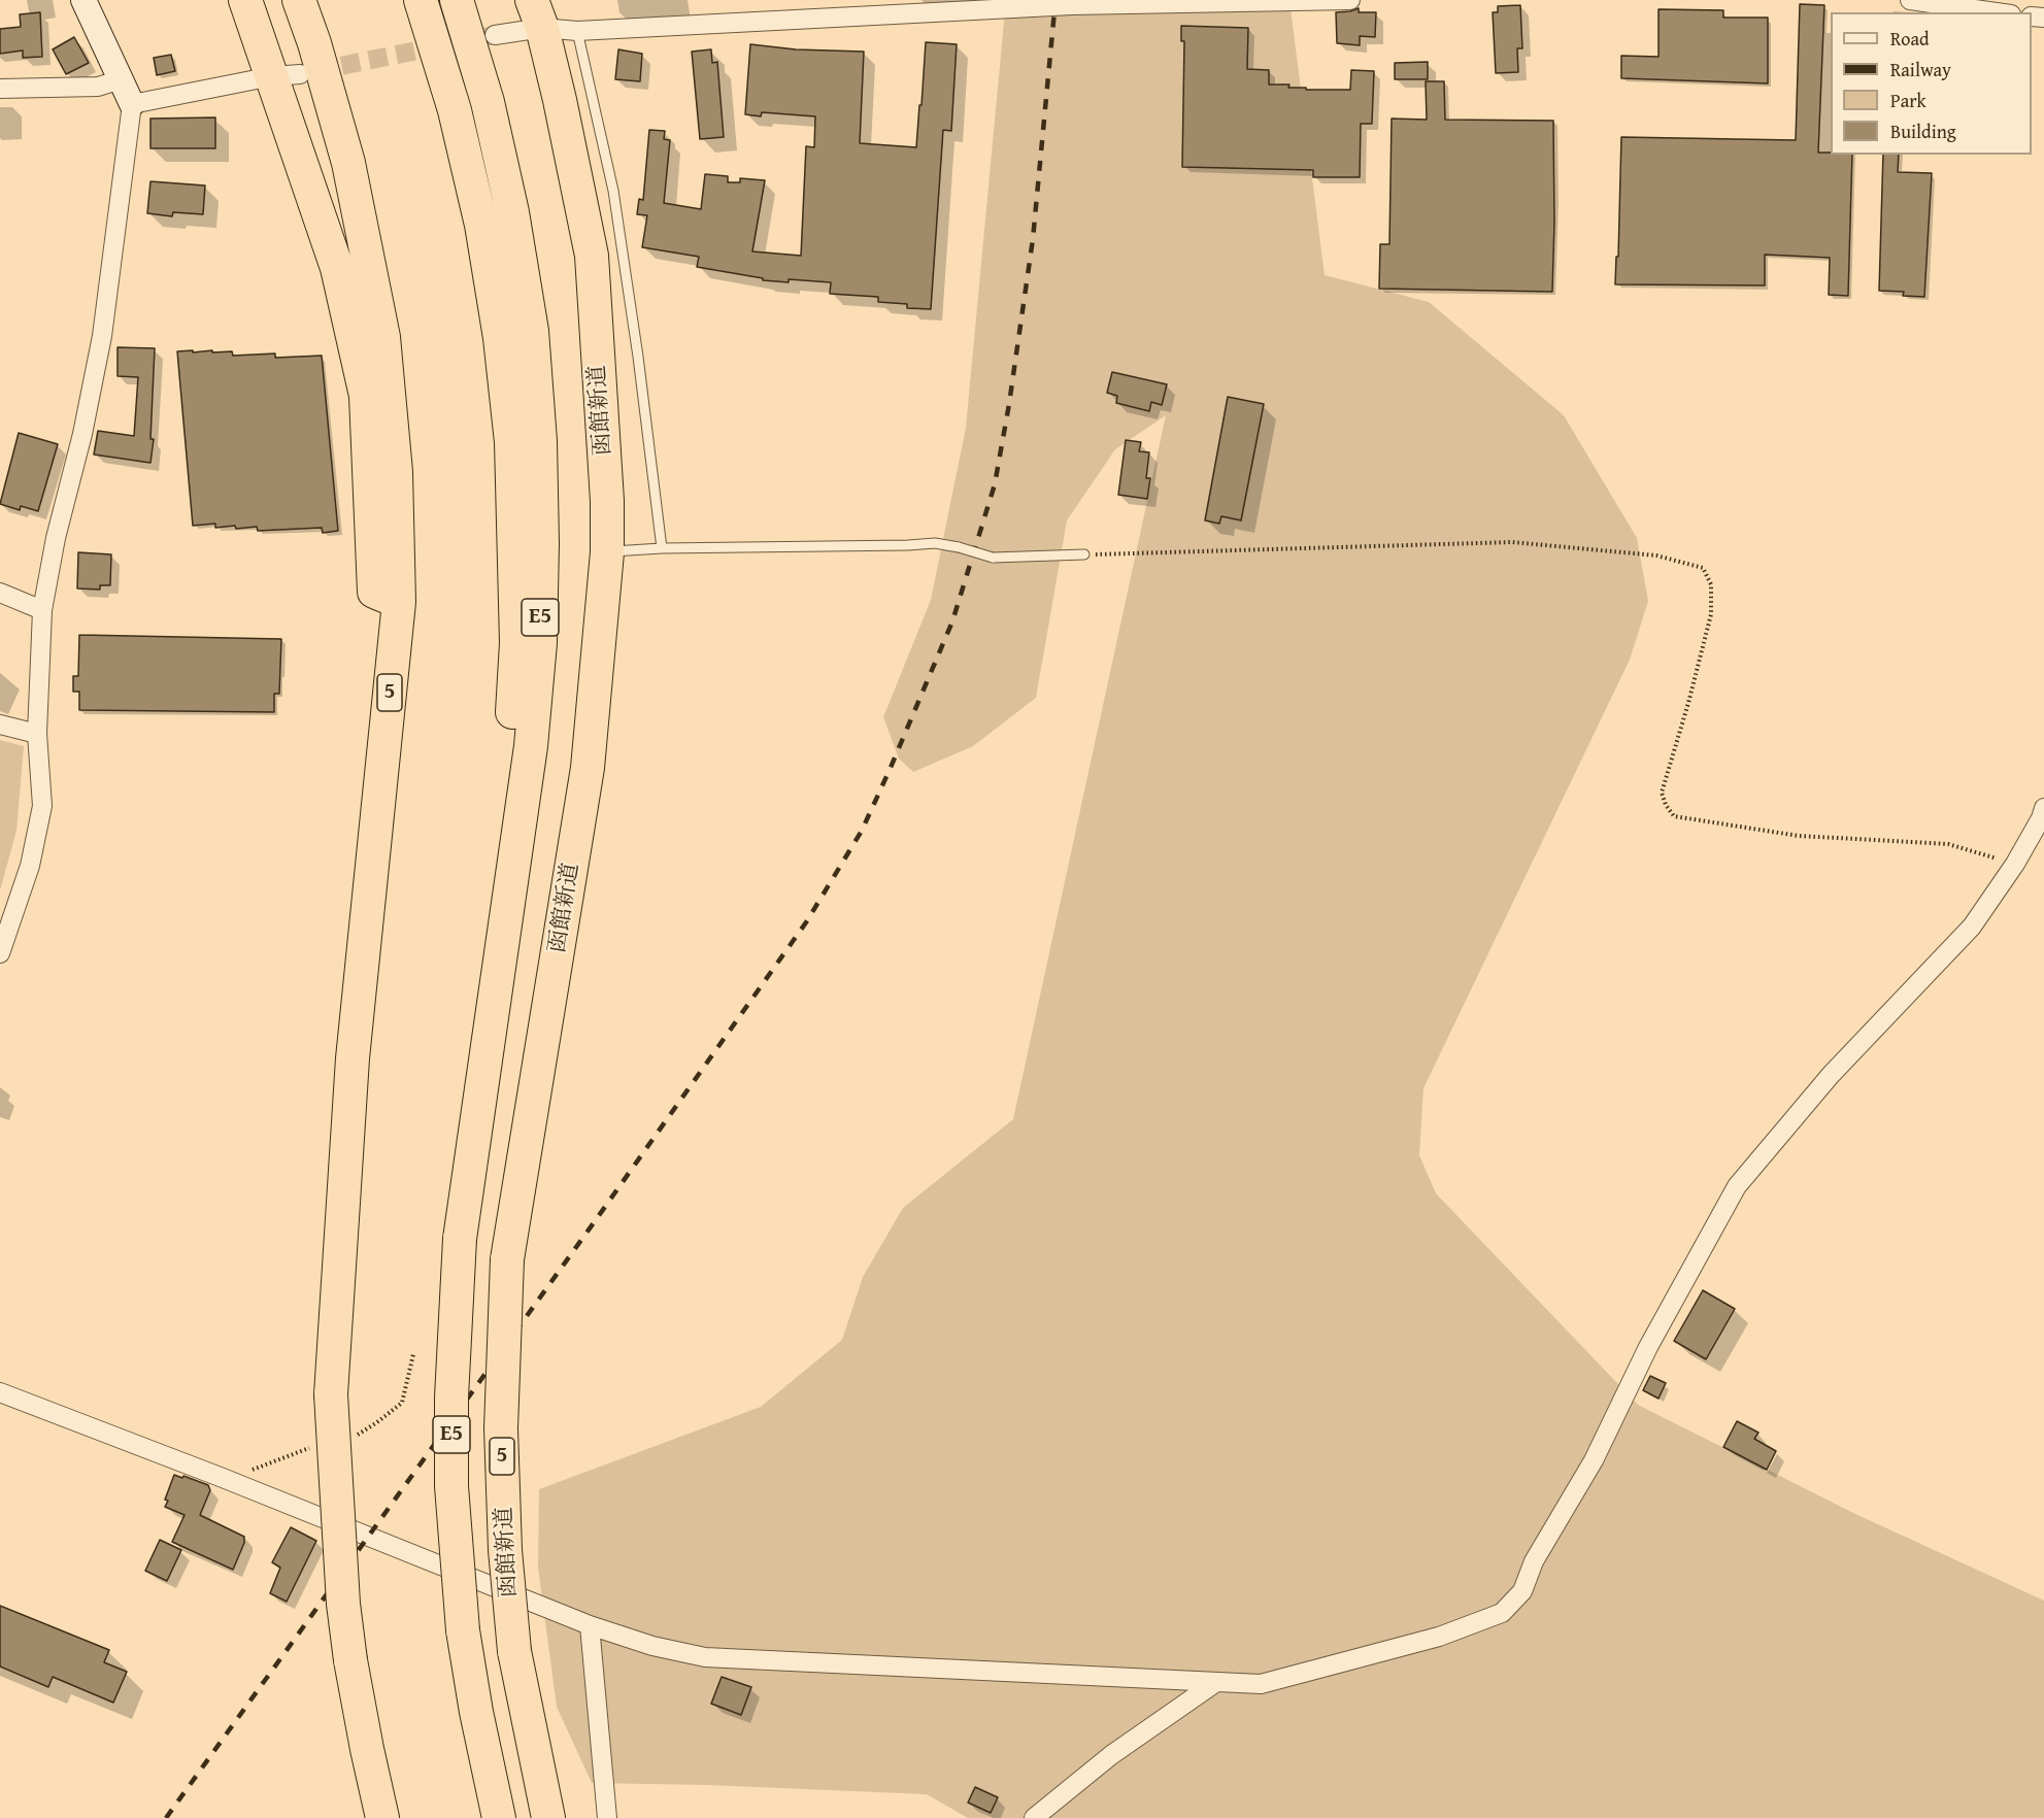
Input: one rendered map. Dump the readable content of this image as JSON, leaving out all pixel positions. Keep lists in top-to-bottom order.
{
  "streets": {
    "highway": ["函館新道", "E5", "5"]
  },
  "legend": [
    "Road",
    "Railway",
    "Park",
    "Building"
  ]
}
